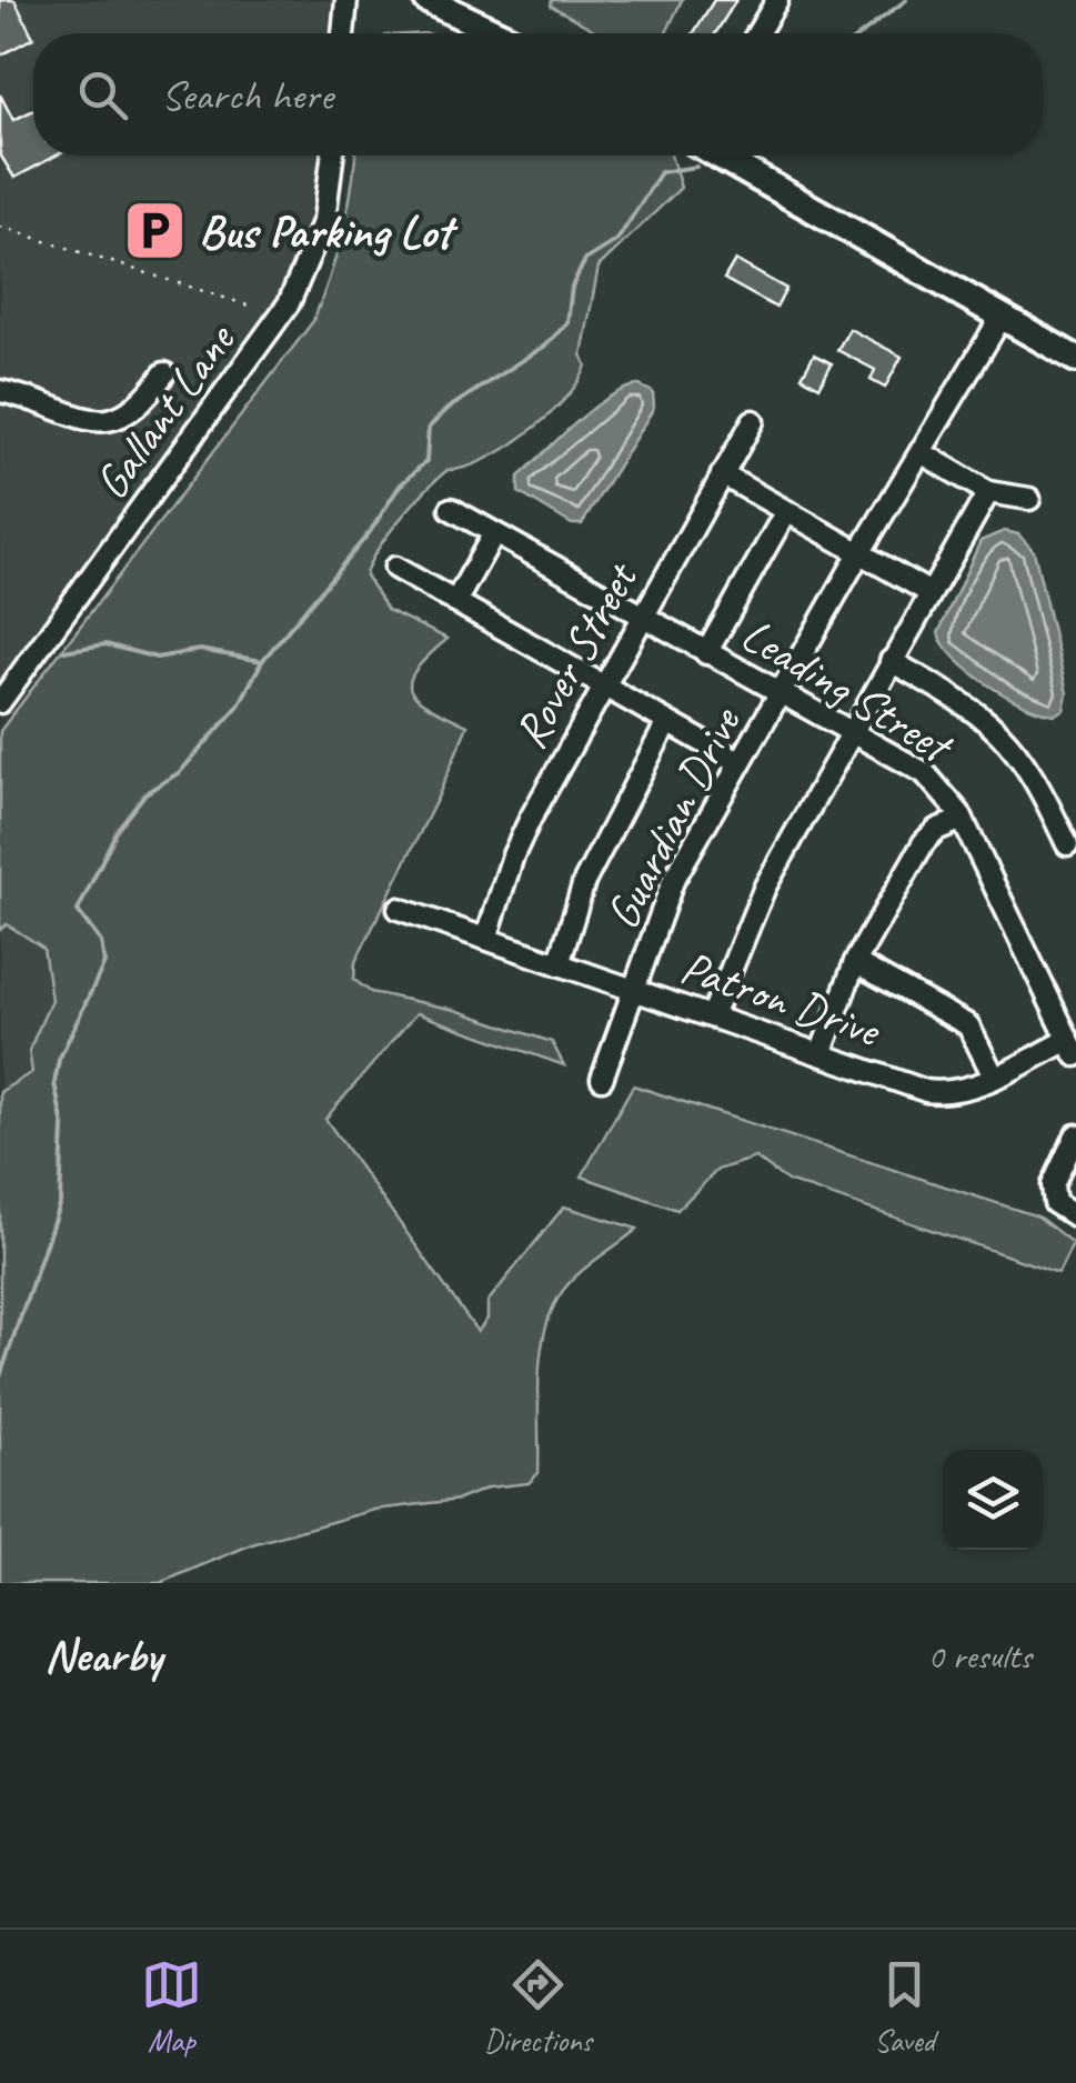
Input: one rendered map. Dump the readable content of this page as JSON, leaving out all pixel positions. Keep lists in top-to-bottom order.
{
  "streets": {
    "street": [
      "Gallant Lane",
      "Rover Street",
      "Leading Street",
      "Guardian Drive",
      "Patron Drive"
    ]
  },
  "crossings": [
    ["Rover Street", "Leading Street"],
    ["Rover Street", "Patron Drive"],
    ["Leading Street", "Guardian Drive"],
    ["Leading Street", "Patron Drive"],
    ["Guardian Drive", "Patron Drive"]
  ],
  "places": {
    "parking": ["Bus Parking Lot"]
  },
  "page": {
    "search": "Search here",
    "heading": ["Nearby", "0 results"],
    "nav": ["Map", "Directions", "Saved"]
  }
}
